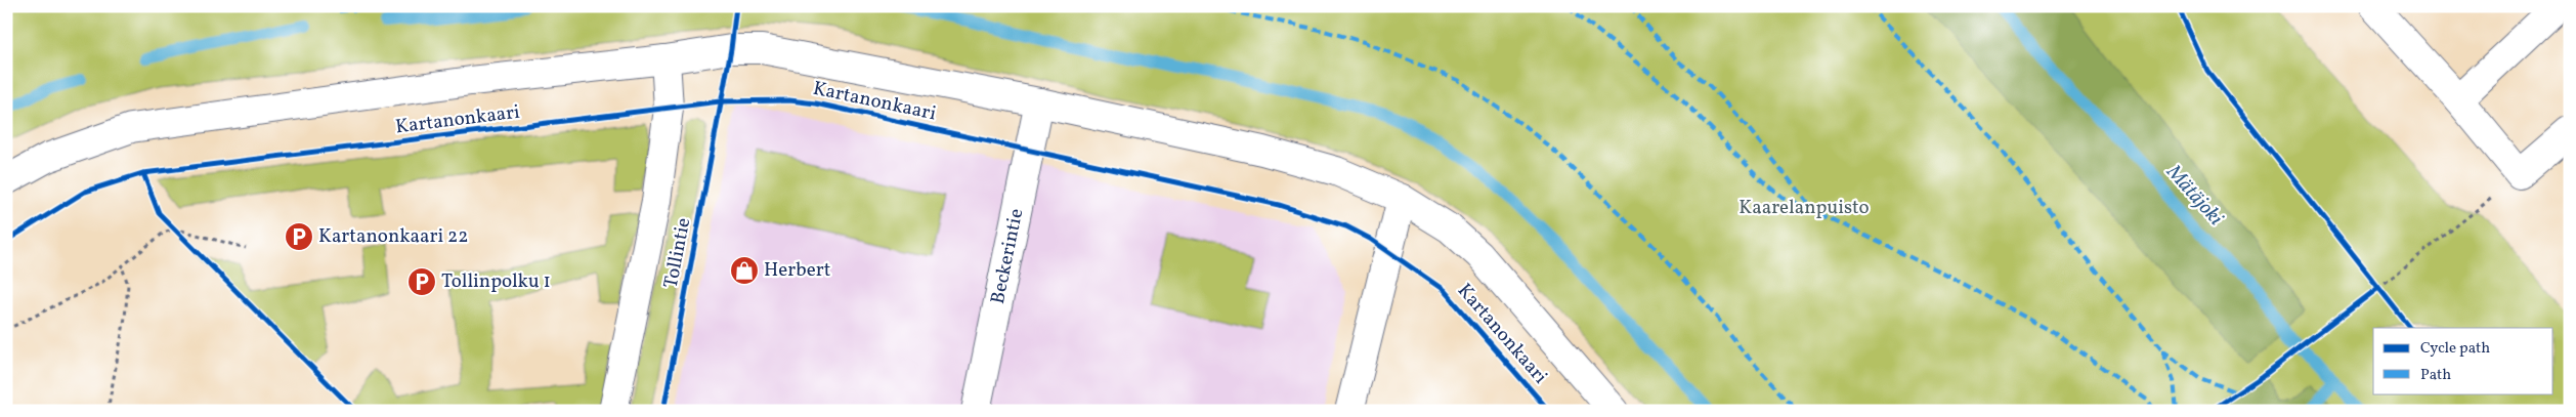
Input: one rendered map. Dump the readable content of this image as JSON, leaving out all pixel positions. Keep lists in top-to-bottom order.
{
  "streets": {
    "street": ["Kartanonkaari", "Tollintie", "Beckerintie"]
  },
  "crossings": [
    ["Kartanonkaari", "Tollintie"],
    ["Kartanonkaari", "Beckerintie"]
  ],
  "water": ["Mätäjoki"],
  "parks": ["Kaarelanpuisto"],
  "places": {
    "parking": ["Kartanonkaari 22", "Tollinpolku 1"],
    "shop": ["Herbert"]
  },
  "legend": ["Cycle path", "Path"]
}
